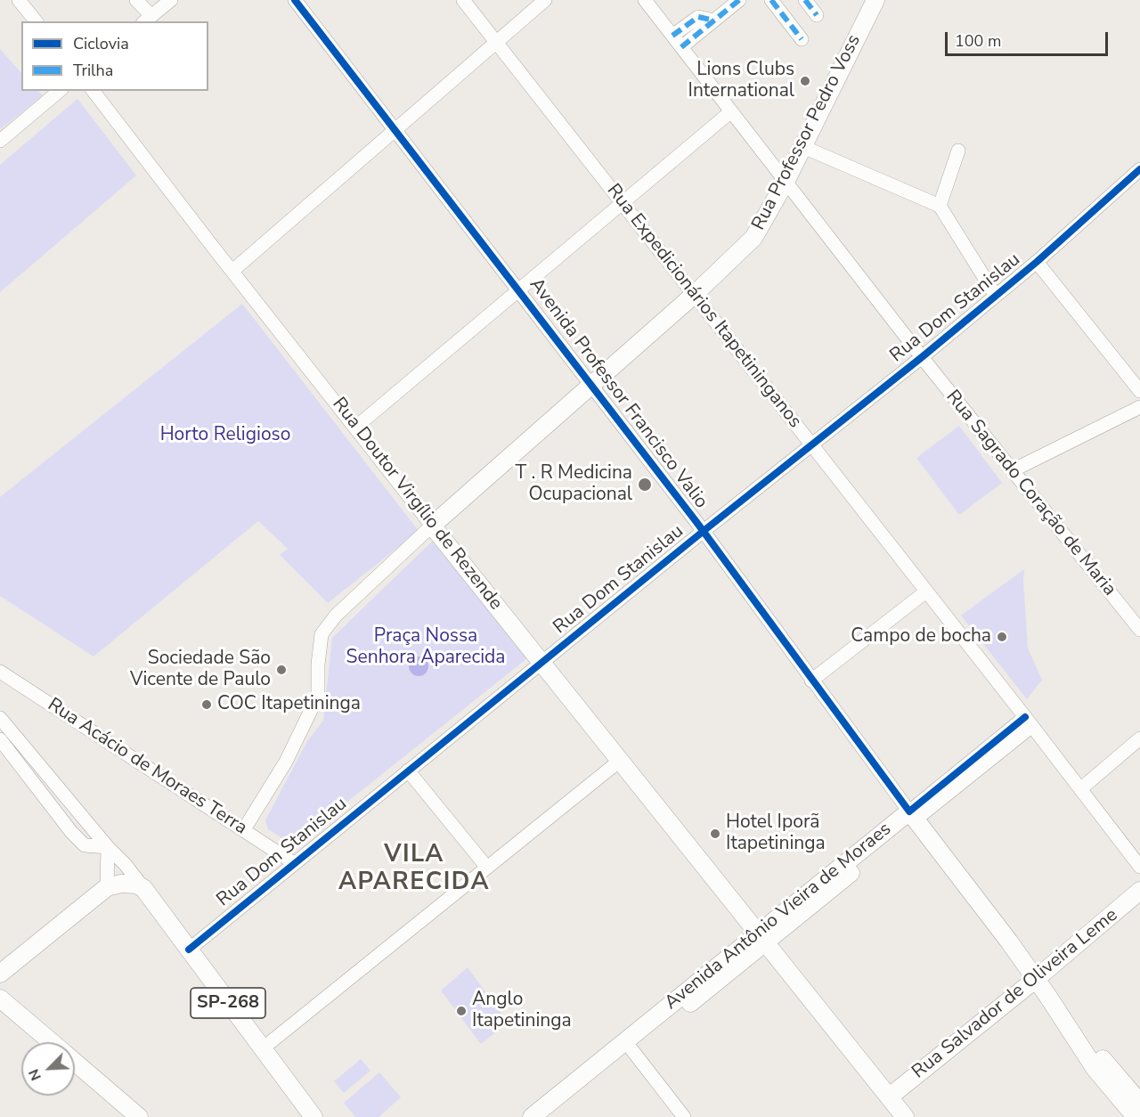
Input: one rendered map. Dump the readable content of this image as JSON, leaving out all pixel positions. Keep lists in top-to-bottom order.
{
  "streets": {
    "main road": [
      "Rua Professor Pedro Voss",
      "Avenida Professor Francisco Valio",
      "Rua Doutor Virgílio de Rezende",
      "Avenida Antônio Vieira de Moraes",
      "Rua Salvador de Oliveira Leme",
      "SP-268"
    ],
    "street": [
      "Rua Expedicionários Itapetininganos",
      "Rua Dom Stanislau",
      "Rua Sagrado Coração de Maria",
      "Rua Acácio de Moraes Terra"
    ]
  },
  "crossings": [
    ["Rua Professor Pedro Voss", "Rua Expedicionários Itapetininganos"],
    ["Rua Professor Pedro Voss", "Avenida Professor Francisco Valio"],
    ["Rua Professor Pedro Voss", "Rua Sagrado Coração de Maria"],
    ["Rua Professor Pedro Voss", "Rua Doutor Virgílio de Rezende"],
    ["Rua Professor Pedro Voss", "Rua Acácio de Moraes Terra"],
    ["Rua Expedicionários Itapetininganos", "Rua Dom Stanislau"],
    ["Rua Expedicionários Itapetininganos", "Avenida Antônio Vieira de Moraes"],
    ["Rua Dom Stanislau", "Avenida Professor Francisco Valio"],
    ["Rua Dom Stanislau", "Rua Sagrado Coração de Maria"],
    ["Rua Dom Stanislau", "Rua Doutor Virgílio de Rezende"],
    ["Rua Dom Stanislau", "Rua Acácio de Moraes Terra"],
    ["Rua Dom Stanislau", "SP-268"],
    ["Avenida Professor Francisco Valio", "Avenida Antônio Vieira de Moraes"],
    ["Avenida Professor Francisco Valio", "Rua Salvador de Oliveira Leme"],
    ["Rua Doutor Virgílio de Rezende", "Avenida Antônio Vieira de Moraes"],
    ["Rua Doutor Virgílio de Rezende", "Rua Salvador de Oliveira Leme"]
  ],
  "districts": ["VILA APARECIDA"],
  "parks": ["Horto Religioso", "Praça Nossa Senhora Aparecida"],
  "places": [
    "Lions Clubs International",
    "T . R Medicina Ocupacional",
    "Campo de bocha",
    "Sociedade São Vicente de Paulo",
    "COC Itapetininga",
    "Hotel Iporã Itapetininga",
    "Anglo Itapetininga"
  ],
  "legend": ["Ciclovia", "Trilha"],
  "scale_bar": "100 m",
  "north": "bottom left"
}
